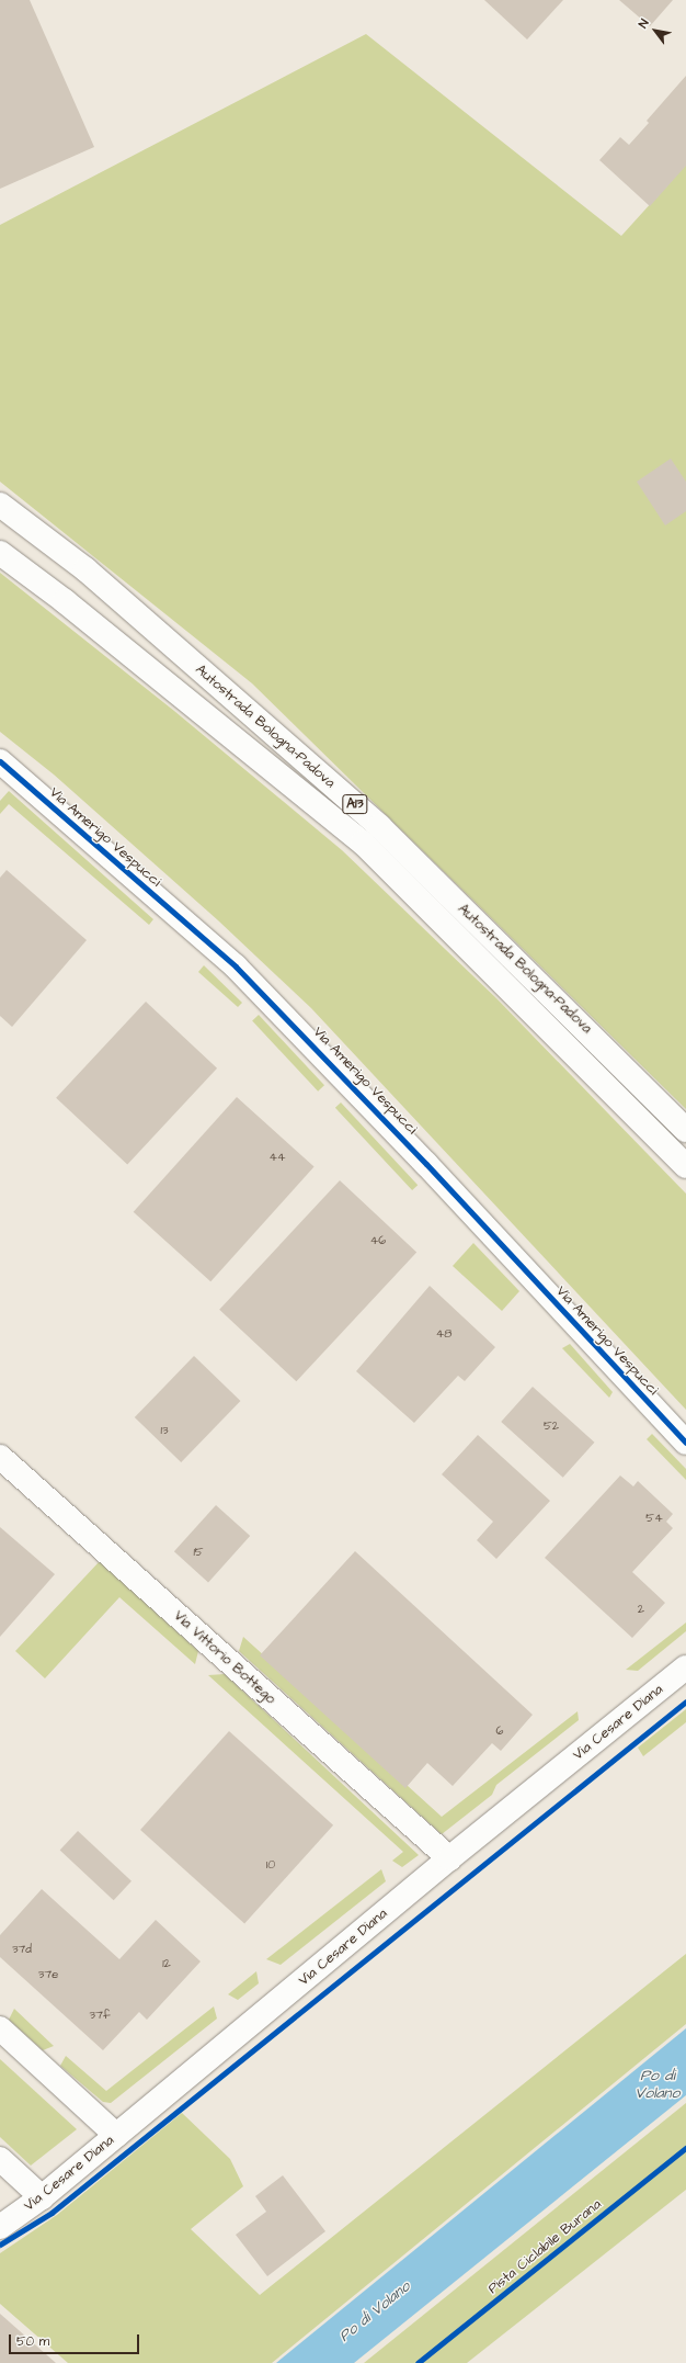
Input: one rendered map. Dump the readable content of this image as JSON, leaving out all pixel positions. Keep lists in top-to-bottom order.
{
  "streets": {
    "main road": [
      "Autostrada Bologna-Padova",
      "A13",
      "Via Amerigo Vespucci",
      "Via Vittorio Bottego",
      "Via Cesare Diana"
    ],
    "cycle path": ["Pista Ciclabile Burana"]
  },
  "crossings": [
    ["Via Vittorio Bottego", "Via Cesare Diana"]
  ],
  "water": ["Po di Volano"],
  "house_numbers": [
    "44",
    "46",
    "48",
    "52",
    "13",
    "54",
    "15",
    "2",
    "6",
    "10",
    "37d",
    "12",
    "37e",
    "37f"
  ],
  "scale_bar": "50 m",
  "north": "top left"
}
